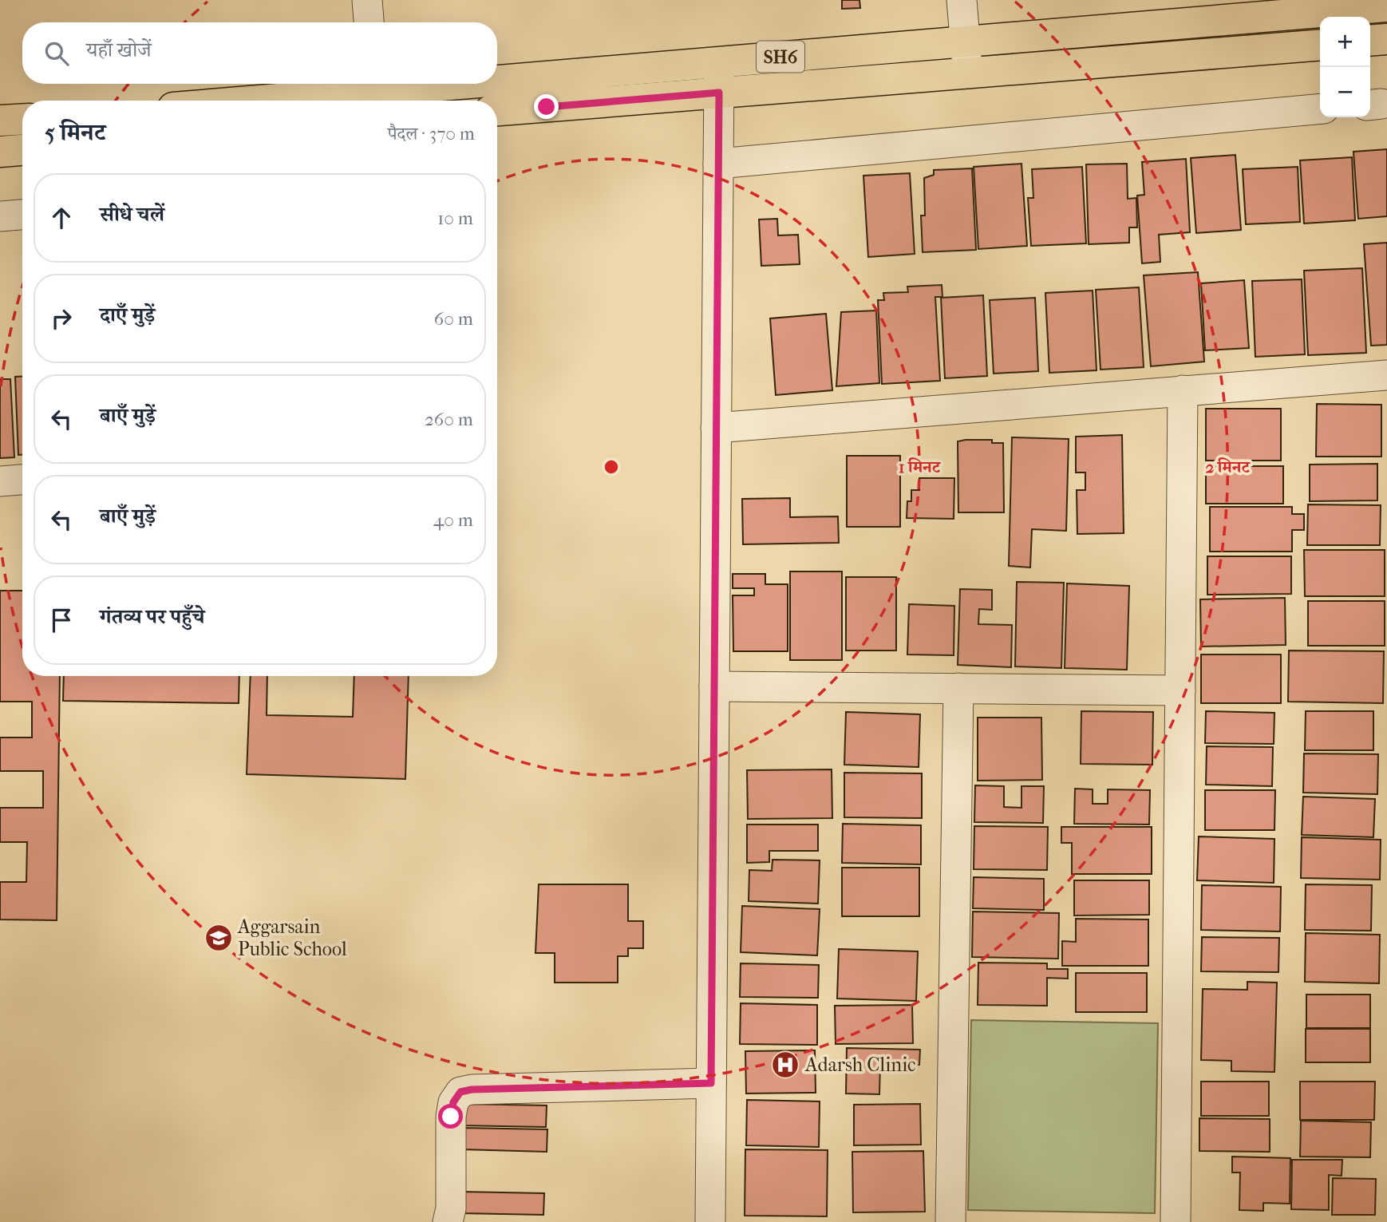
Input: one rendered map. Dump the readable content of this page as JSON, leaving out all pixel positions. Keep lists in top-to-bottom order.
{
  "streets": {
    "main road": ["SH6"]
  },
  "places": {
    "school or university": ["Aggarsain Public School"],
    "hospital": ["Adarsh Clinic"]
  },
  "page": {
    "map_buttons": ["+", "−"],
    "search": "यहाँ खोजें",
    "heading": ["5 मिनट", "पैदल · 370 m"],
    "list": [
      ["सीधे चलें", "10 m"],
      ["दाएँ मुड़ें", "60 m"],
      ["बाएँ मुड़ें", "260 m"],
      ["बाएँ मुड़ें", "40 m"],
      "गंतव्य पर पहुँचे"
    ]
  },
  "rings": ["1 मिनट", "2 मिनट"]
}
